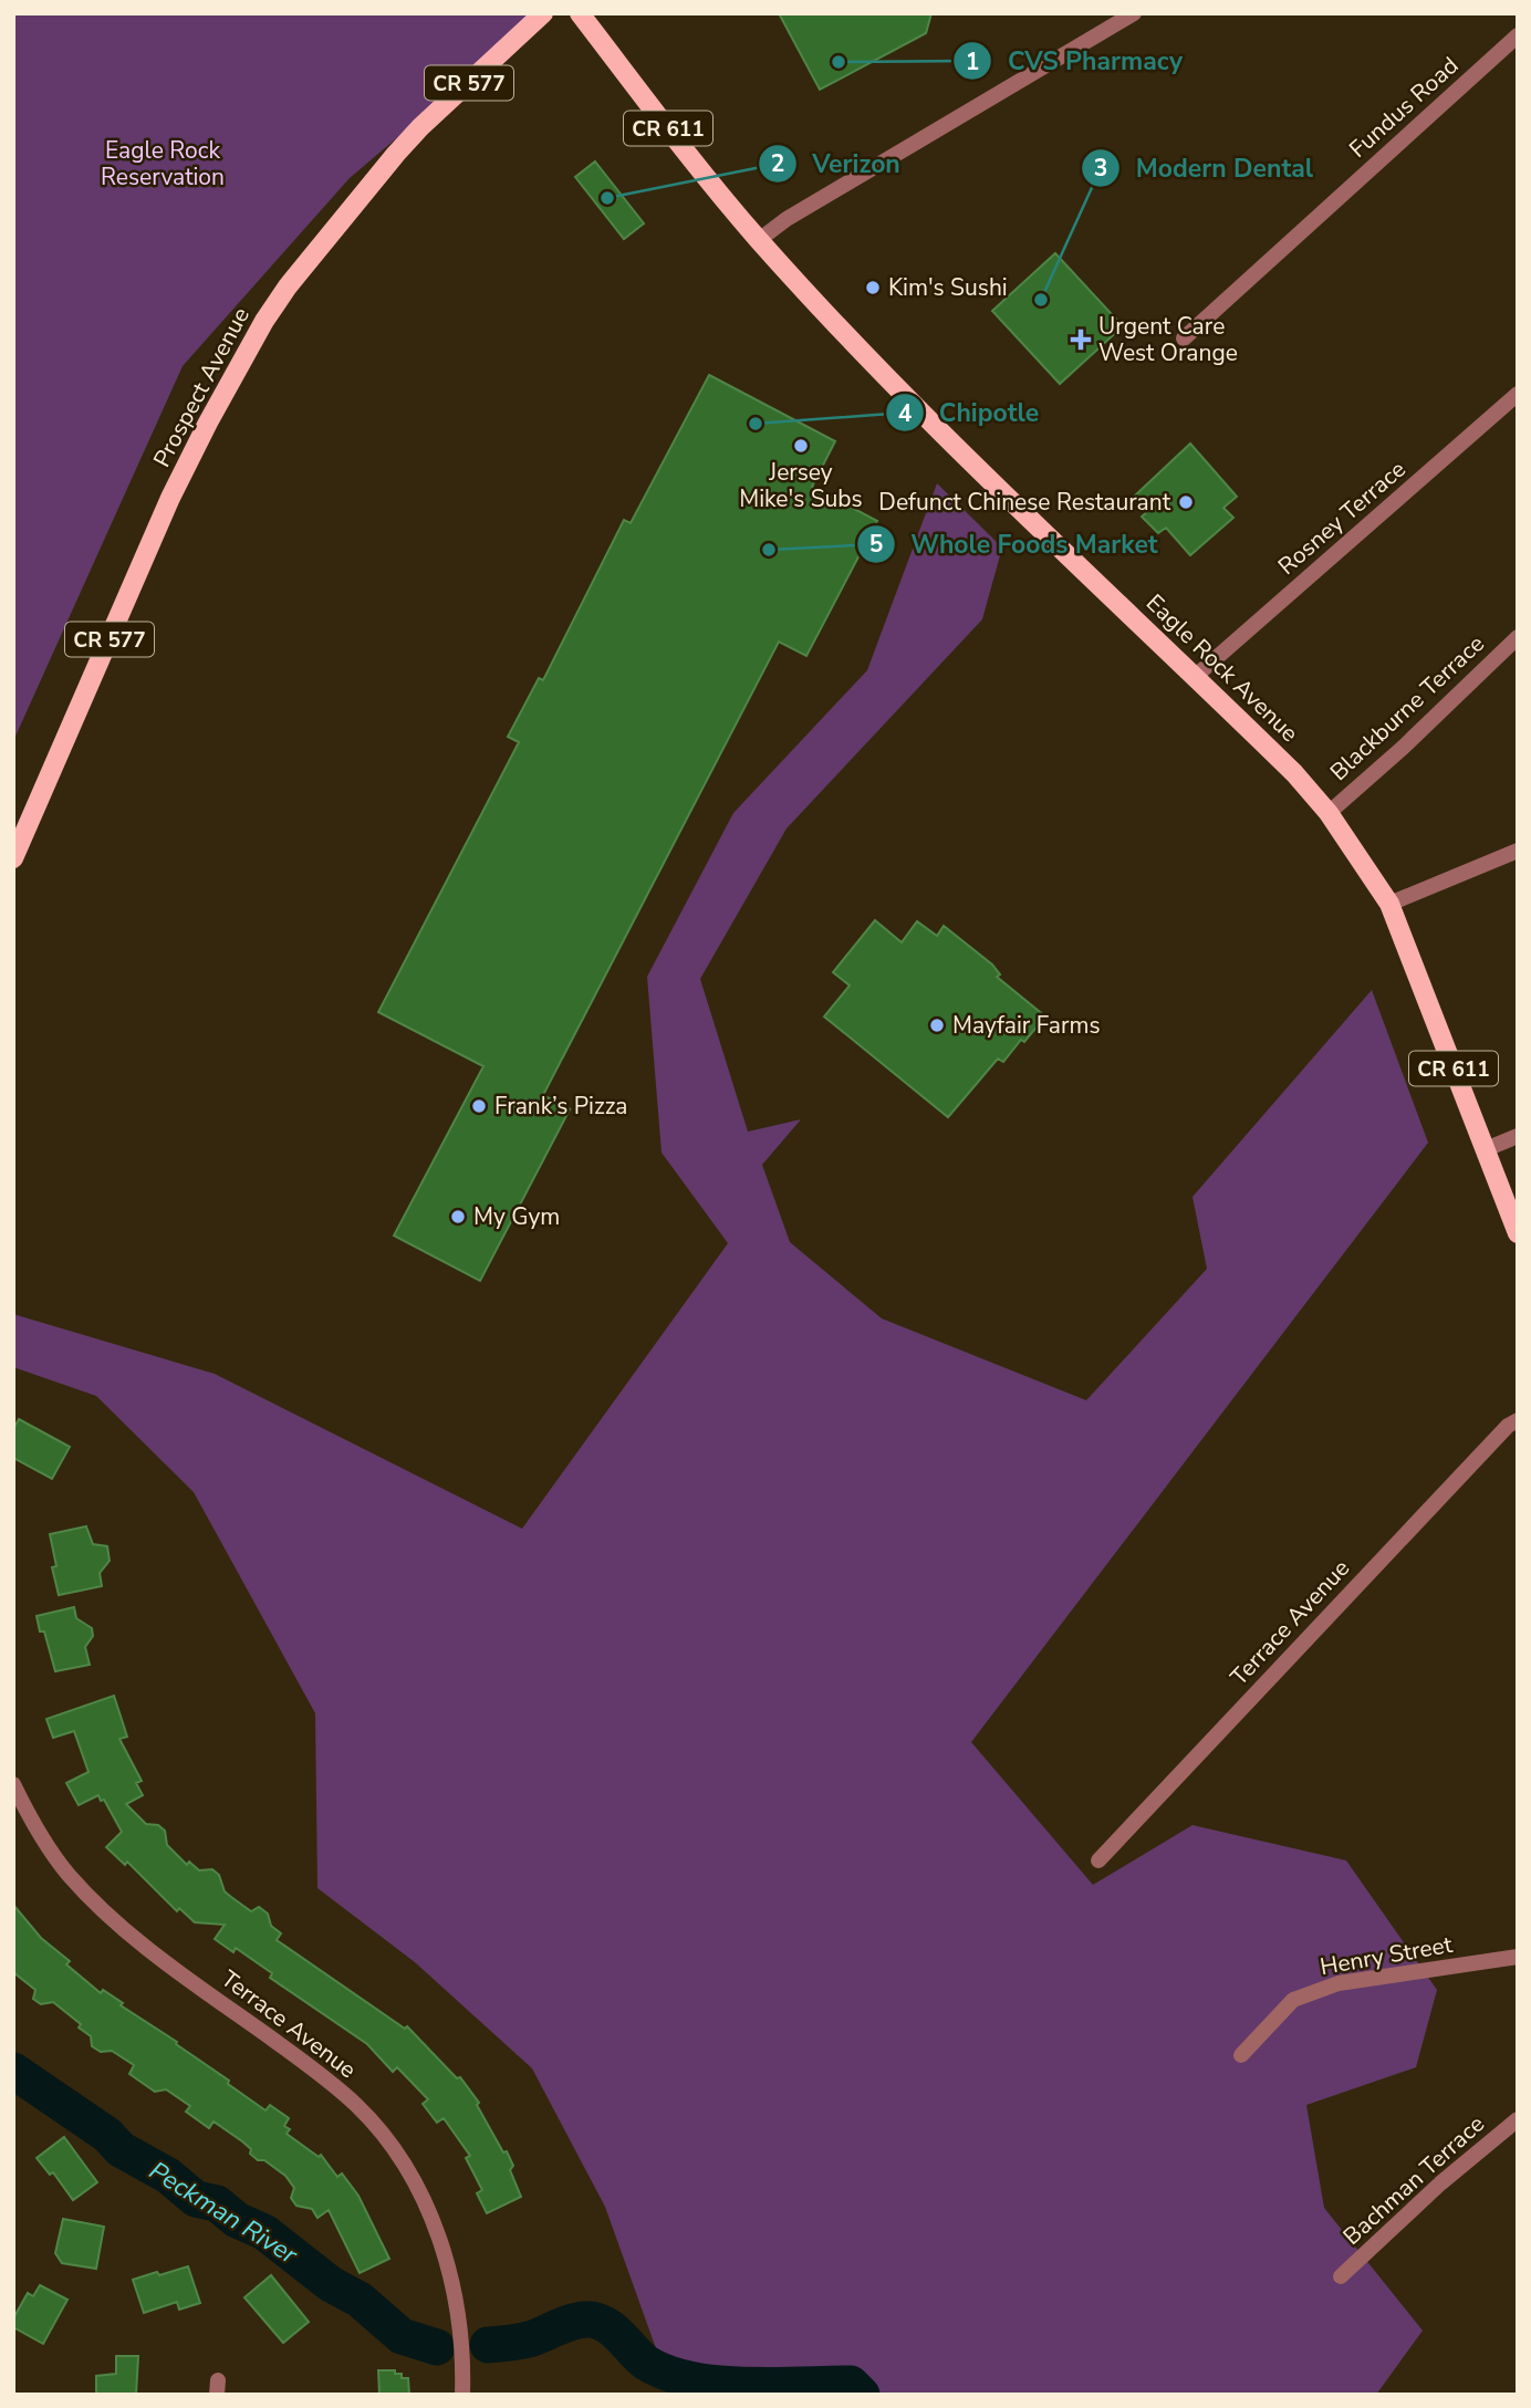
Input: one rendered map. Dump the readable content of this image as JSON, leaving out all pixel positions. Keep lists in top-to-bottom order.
{
  "streets": {
    "main road": [
      "CR 577",
      "CR 611",
      "Prospect Avenue",
      "Eagle Rock Avenue"
    ],
    "street": [
      "Fundus Road",
      "Rosney Terrace",
      "Blackburne Terrace",
      "Terrace Avenue",
      "Henry Street",
      "Bachman Terrace"
    ]
  },
  "crossings": [
    ["Rosney Terrace", "Eagle Rock Avenue"],
    ["Eagle Rock Avenue", "Blackburne Terrace"]
  ],
  "water": ["Peckman River"],
  "parks": ["Eagle Rock Reservation"],
  "places": {
    "other": [
      "CVS Pharmacy",
      "Verizon",
      "Kim's Sushi",
      "Modern Dental",
      "Chipotle",
      "Jersey Mike's Subs",
      "Defunct Chinese Restaurant",
      "Whole Foods Market",
      "Mayfair Farms",
      "Frank’s Pizza",
      "My Gym"
    ],
    "health": ["Urgent Care West Orange"]
  }
}
